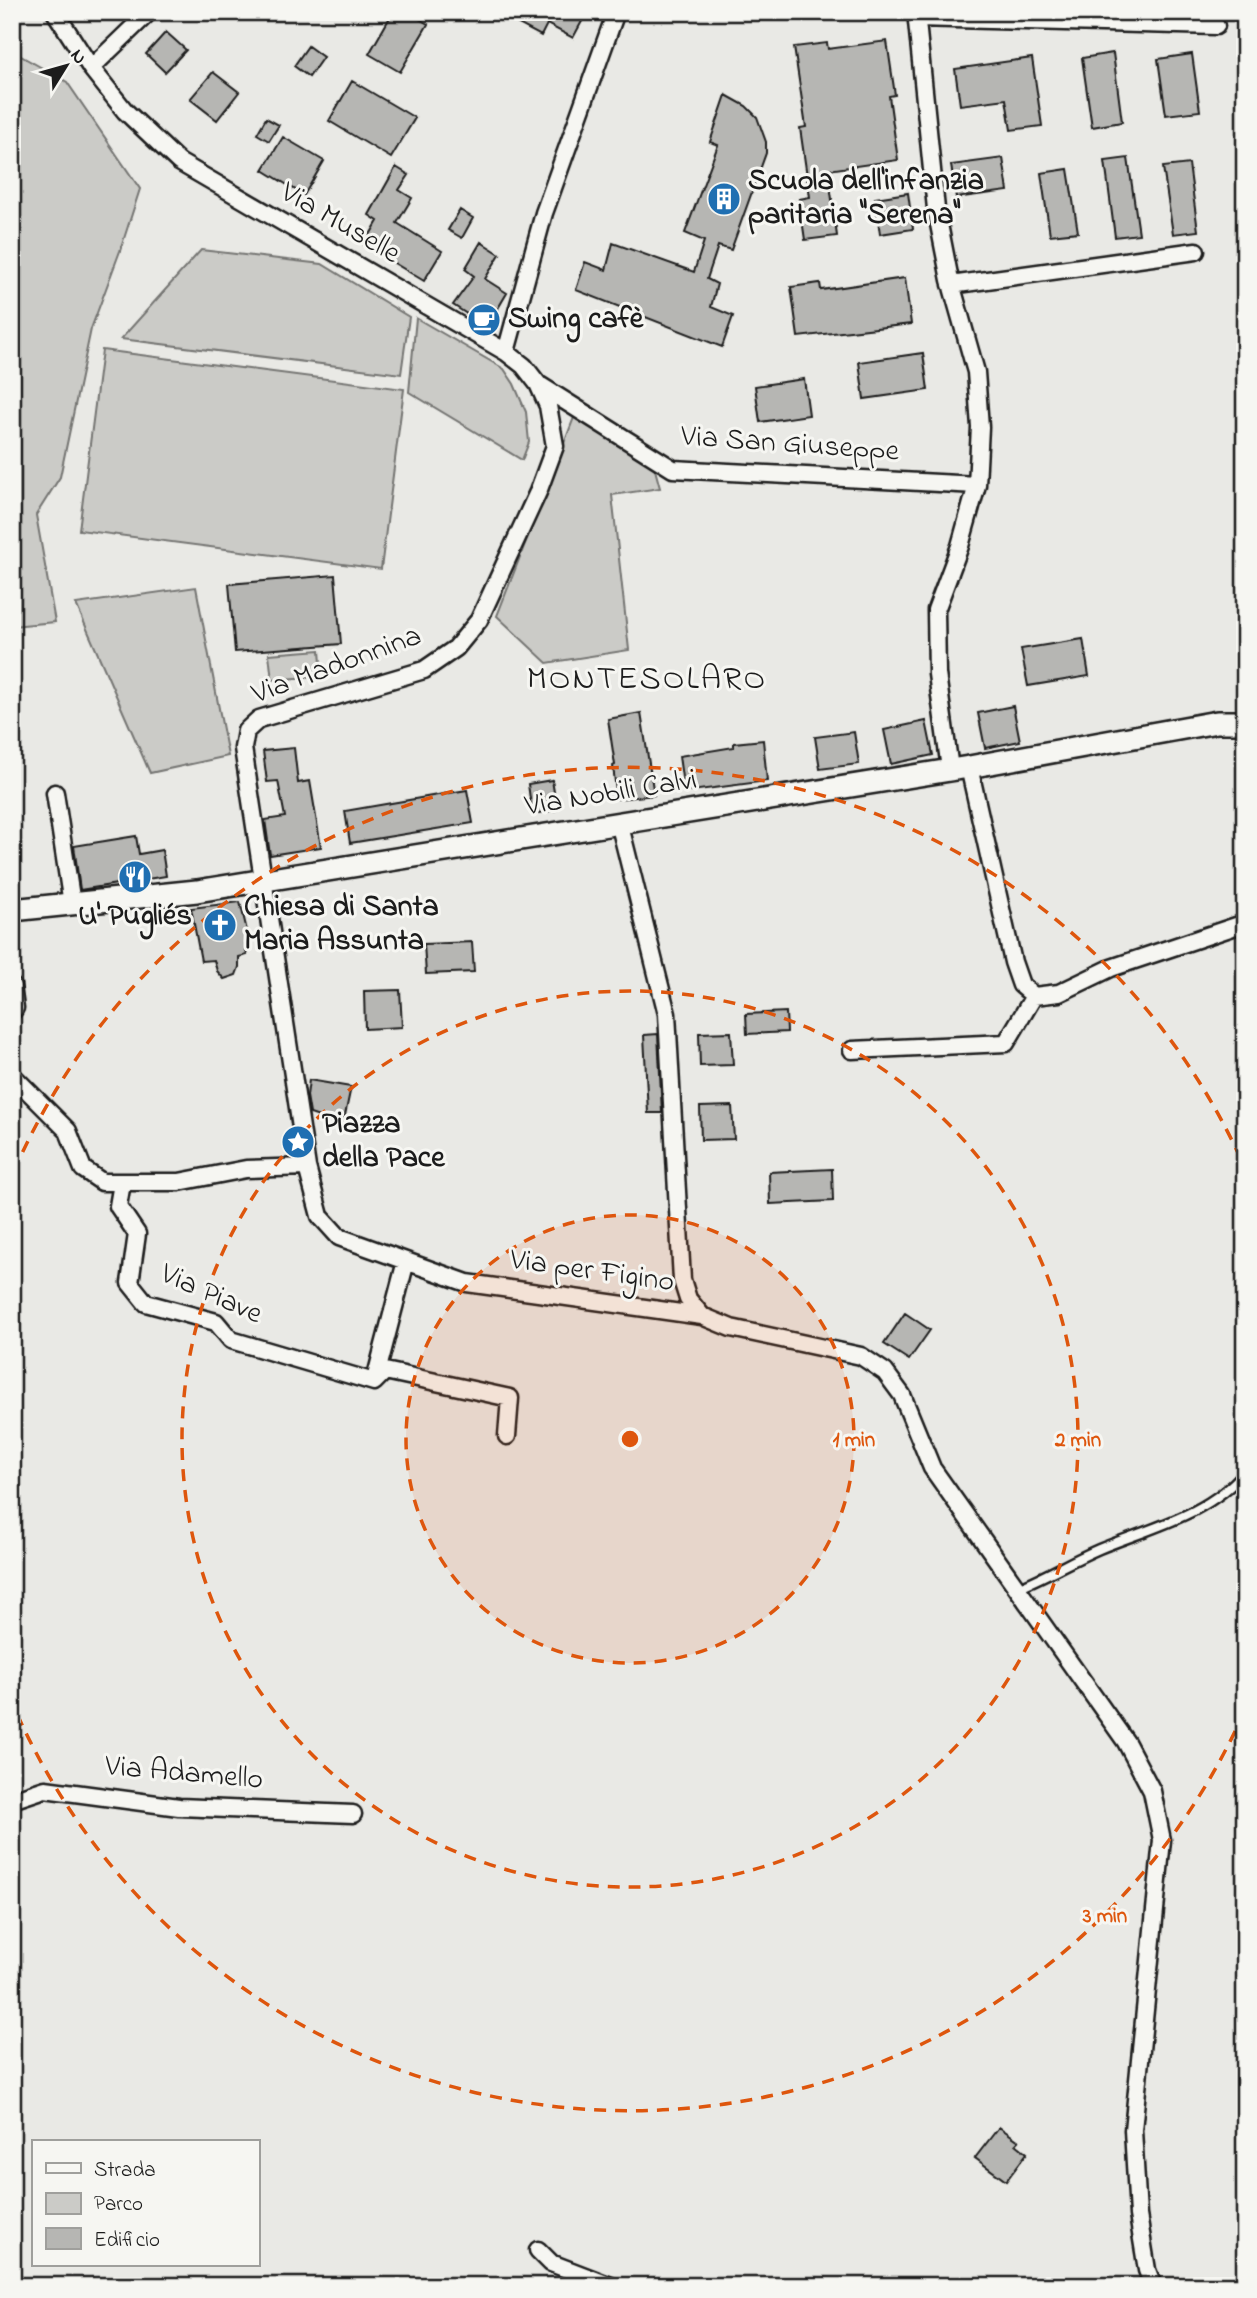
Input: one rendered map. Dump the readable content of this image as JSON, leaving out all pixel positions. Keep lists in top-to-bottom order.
{
  "streets": {
    "main road": ["Via Nobili Calvi"],
    "street": [
      "Via Muselle",
      "Via San Giuseppe",
      "Via Madonnina",
      "Via per Figino",
      "Via Piave",
      "Via Adamello"
    ]
  },
  "crossings": [
    ["Via Muselle", "Via San Giuseppe"],
    ["Via Muselle", "Via Madonnina"],
    ["Via Madonnina", "Via Nobili Calvi"],
    ["Via Madonnina", "Via per Figino"]
  ],
  "districts": ["MONTESOLARO"],
  "places": {
    "building": ["Scuola dell'infanzia paritaria \"Serena\""],
    "cafe": ["Swing cafè"],
    "restaurant": ["U' Pugliés"],
    "church": ["Chiesa di Santa Maria Assunta"],
    "place": ["Piazza della Pace"]
  },
  "legend": ["Strada", "Parco", "Edificio"],
  "north": "top right",
  "rings": ["1 min", "2 min", "3 min"]
}
